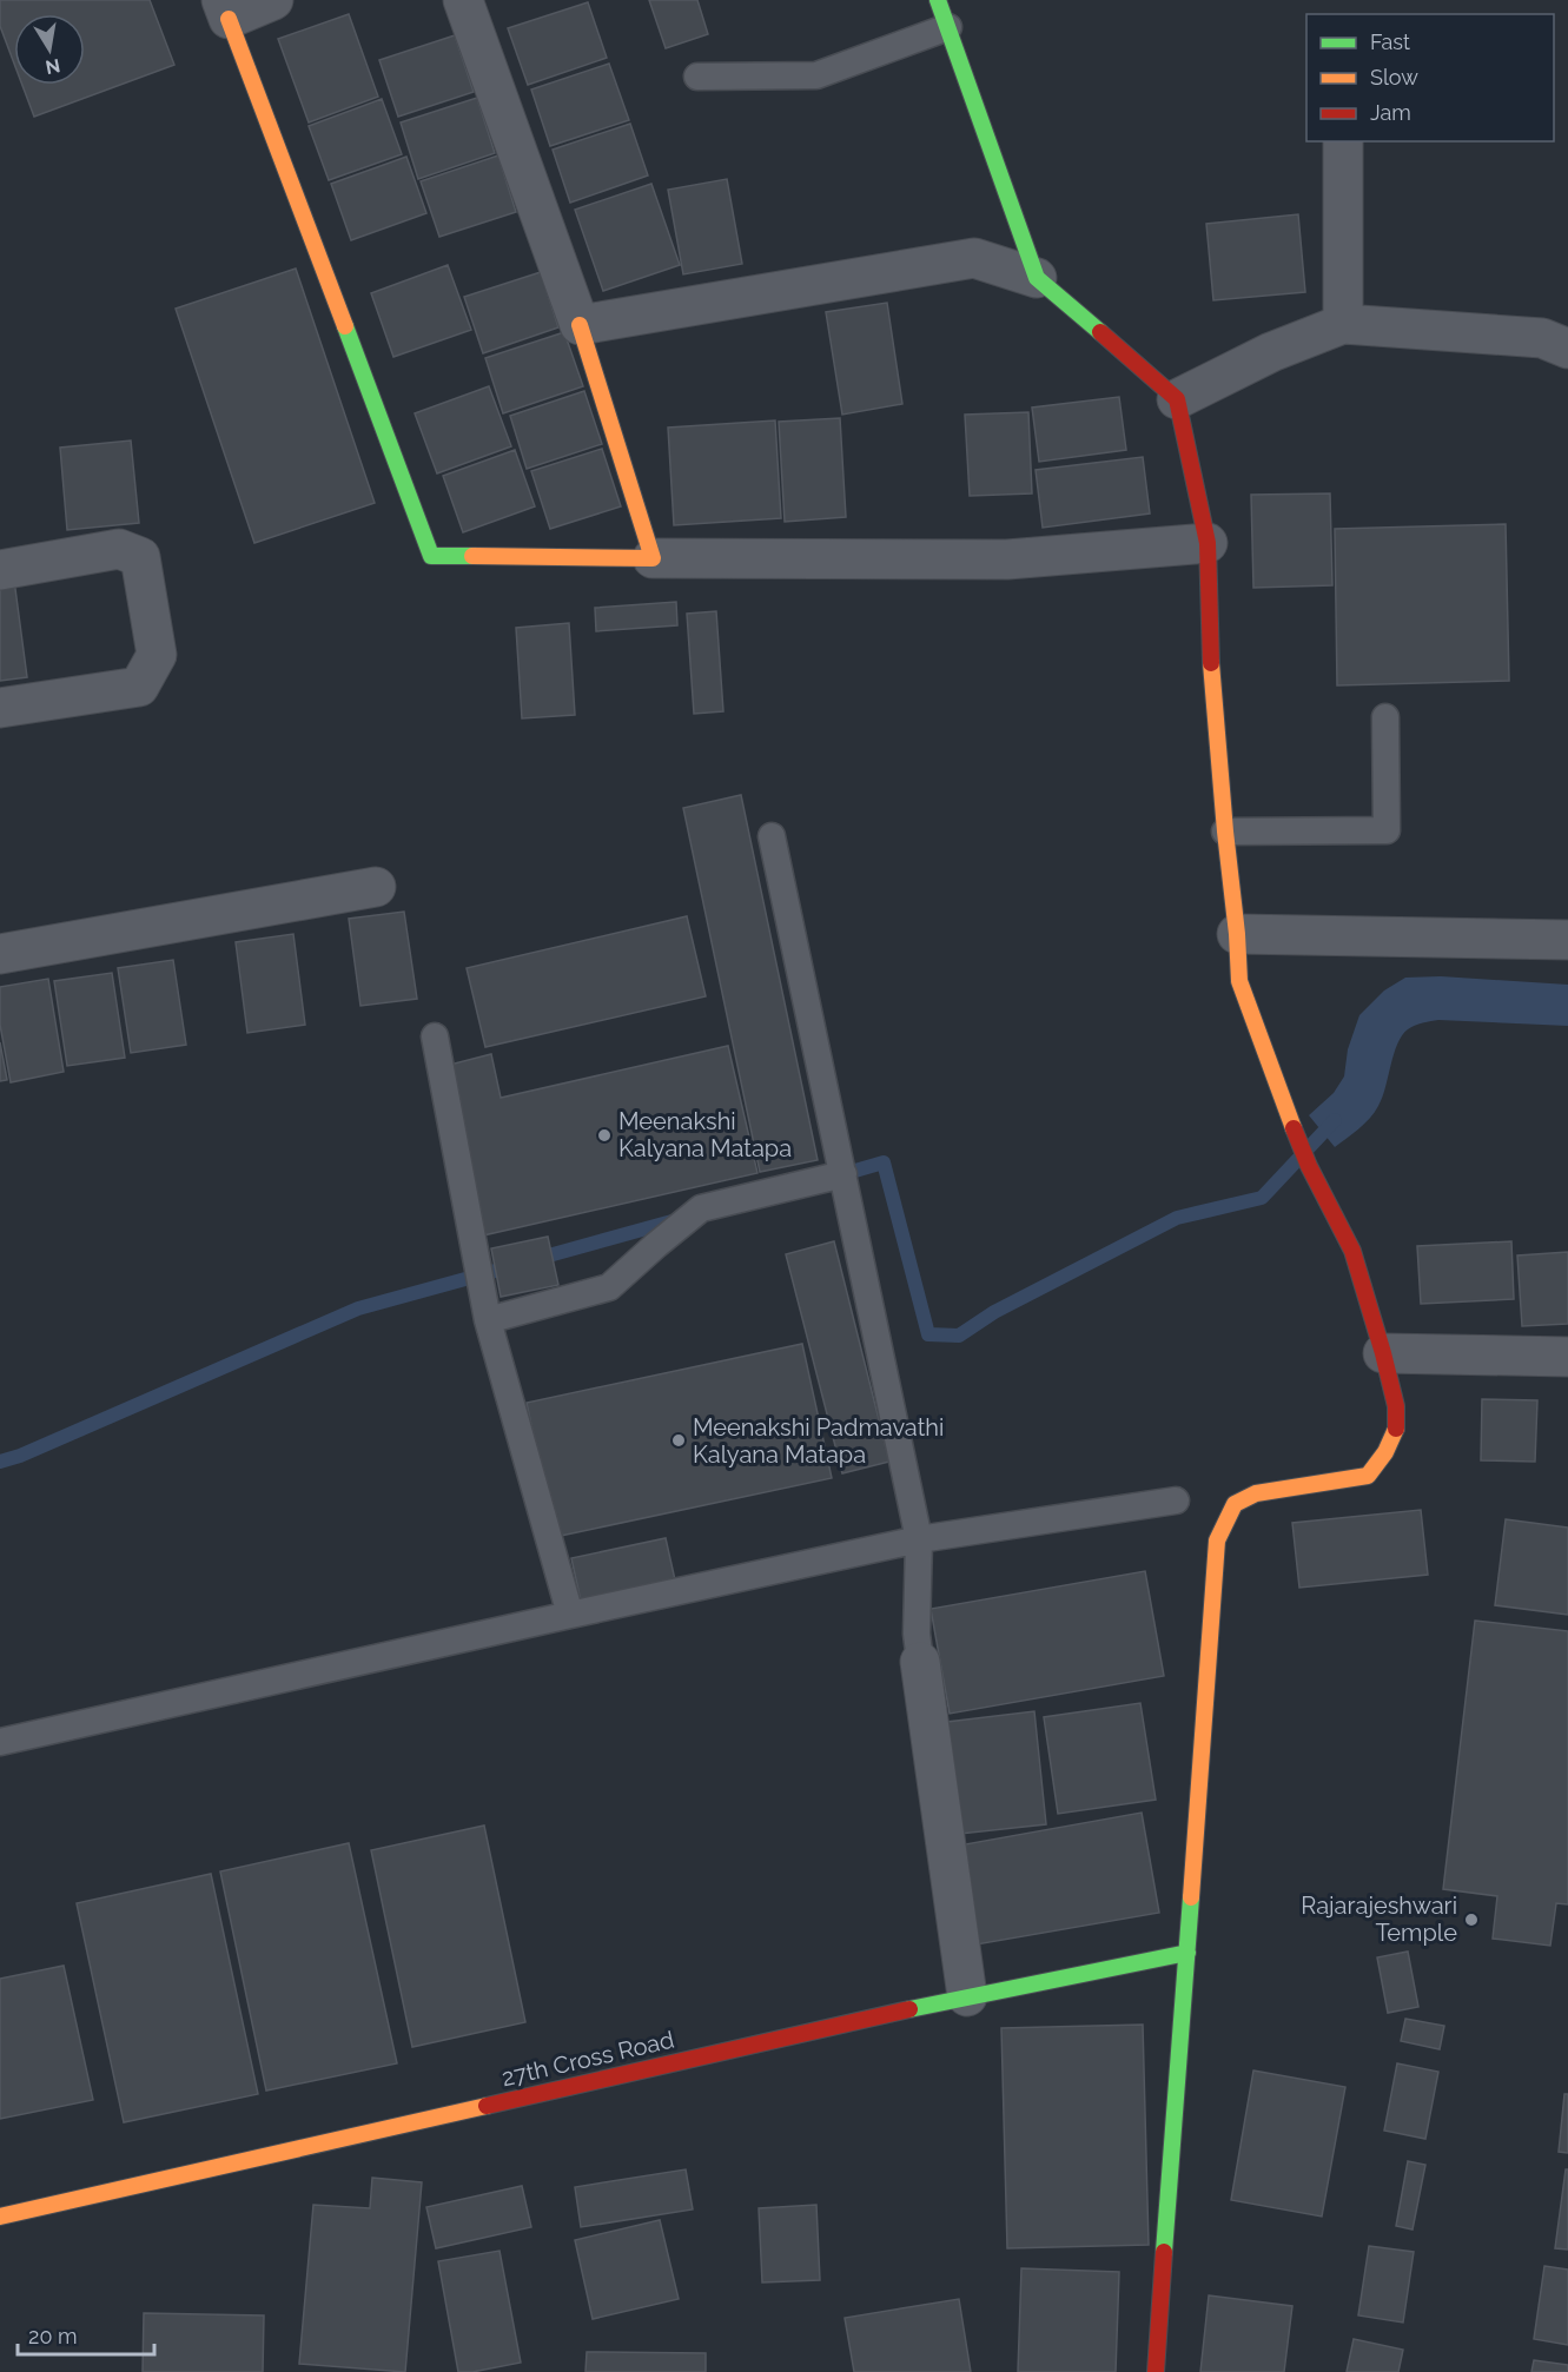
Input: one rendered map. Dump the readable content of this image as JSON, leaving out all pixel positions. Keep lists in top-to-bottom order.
{
  "streets": {
    "street": ["27th Cross Road"]
  },
  "places": ["Meenakshi Kalyana Matapa", "Meenakshi Padmavathi Kalyana Matapa", "Rajarajeshwari Temple"],
  "legend": ["Fast", "Slow", "Jam"],
  "scale_bar": "20 m",
  "north": "bottom"
}
